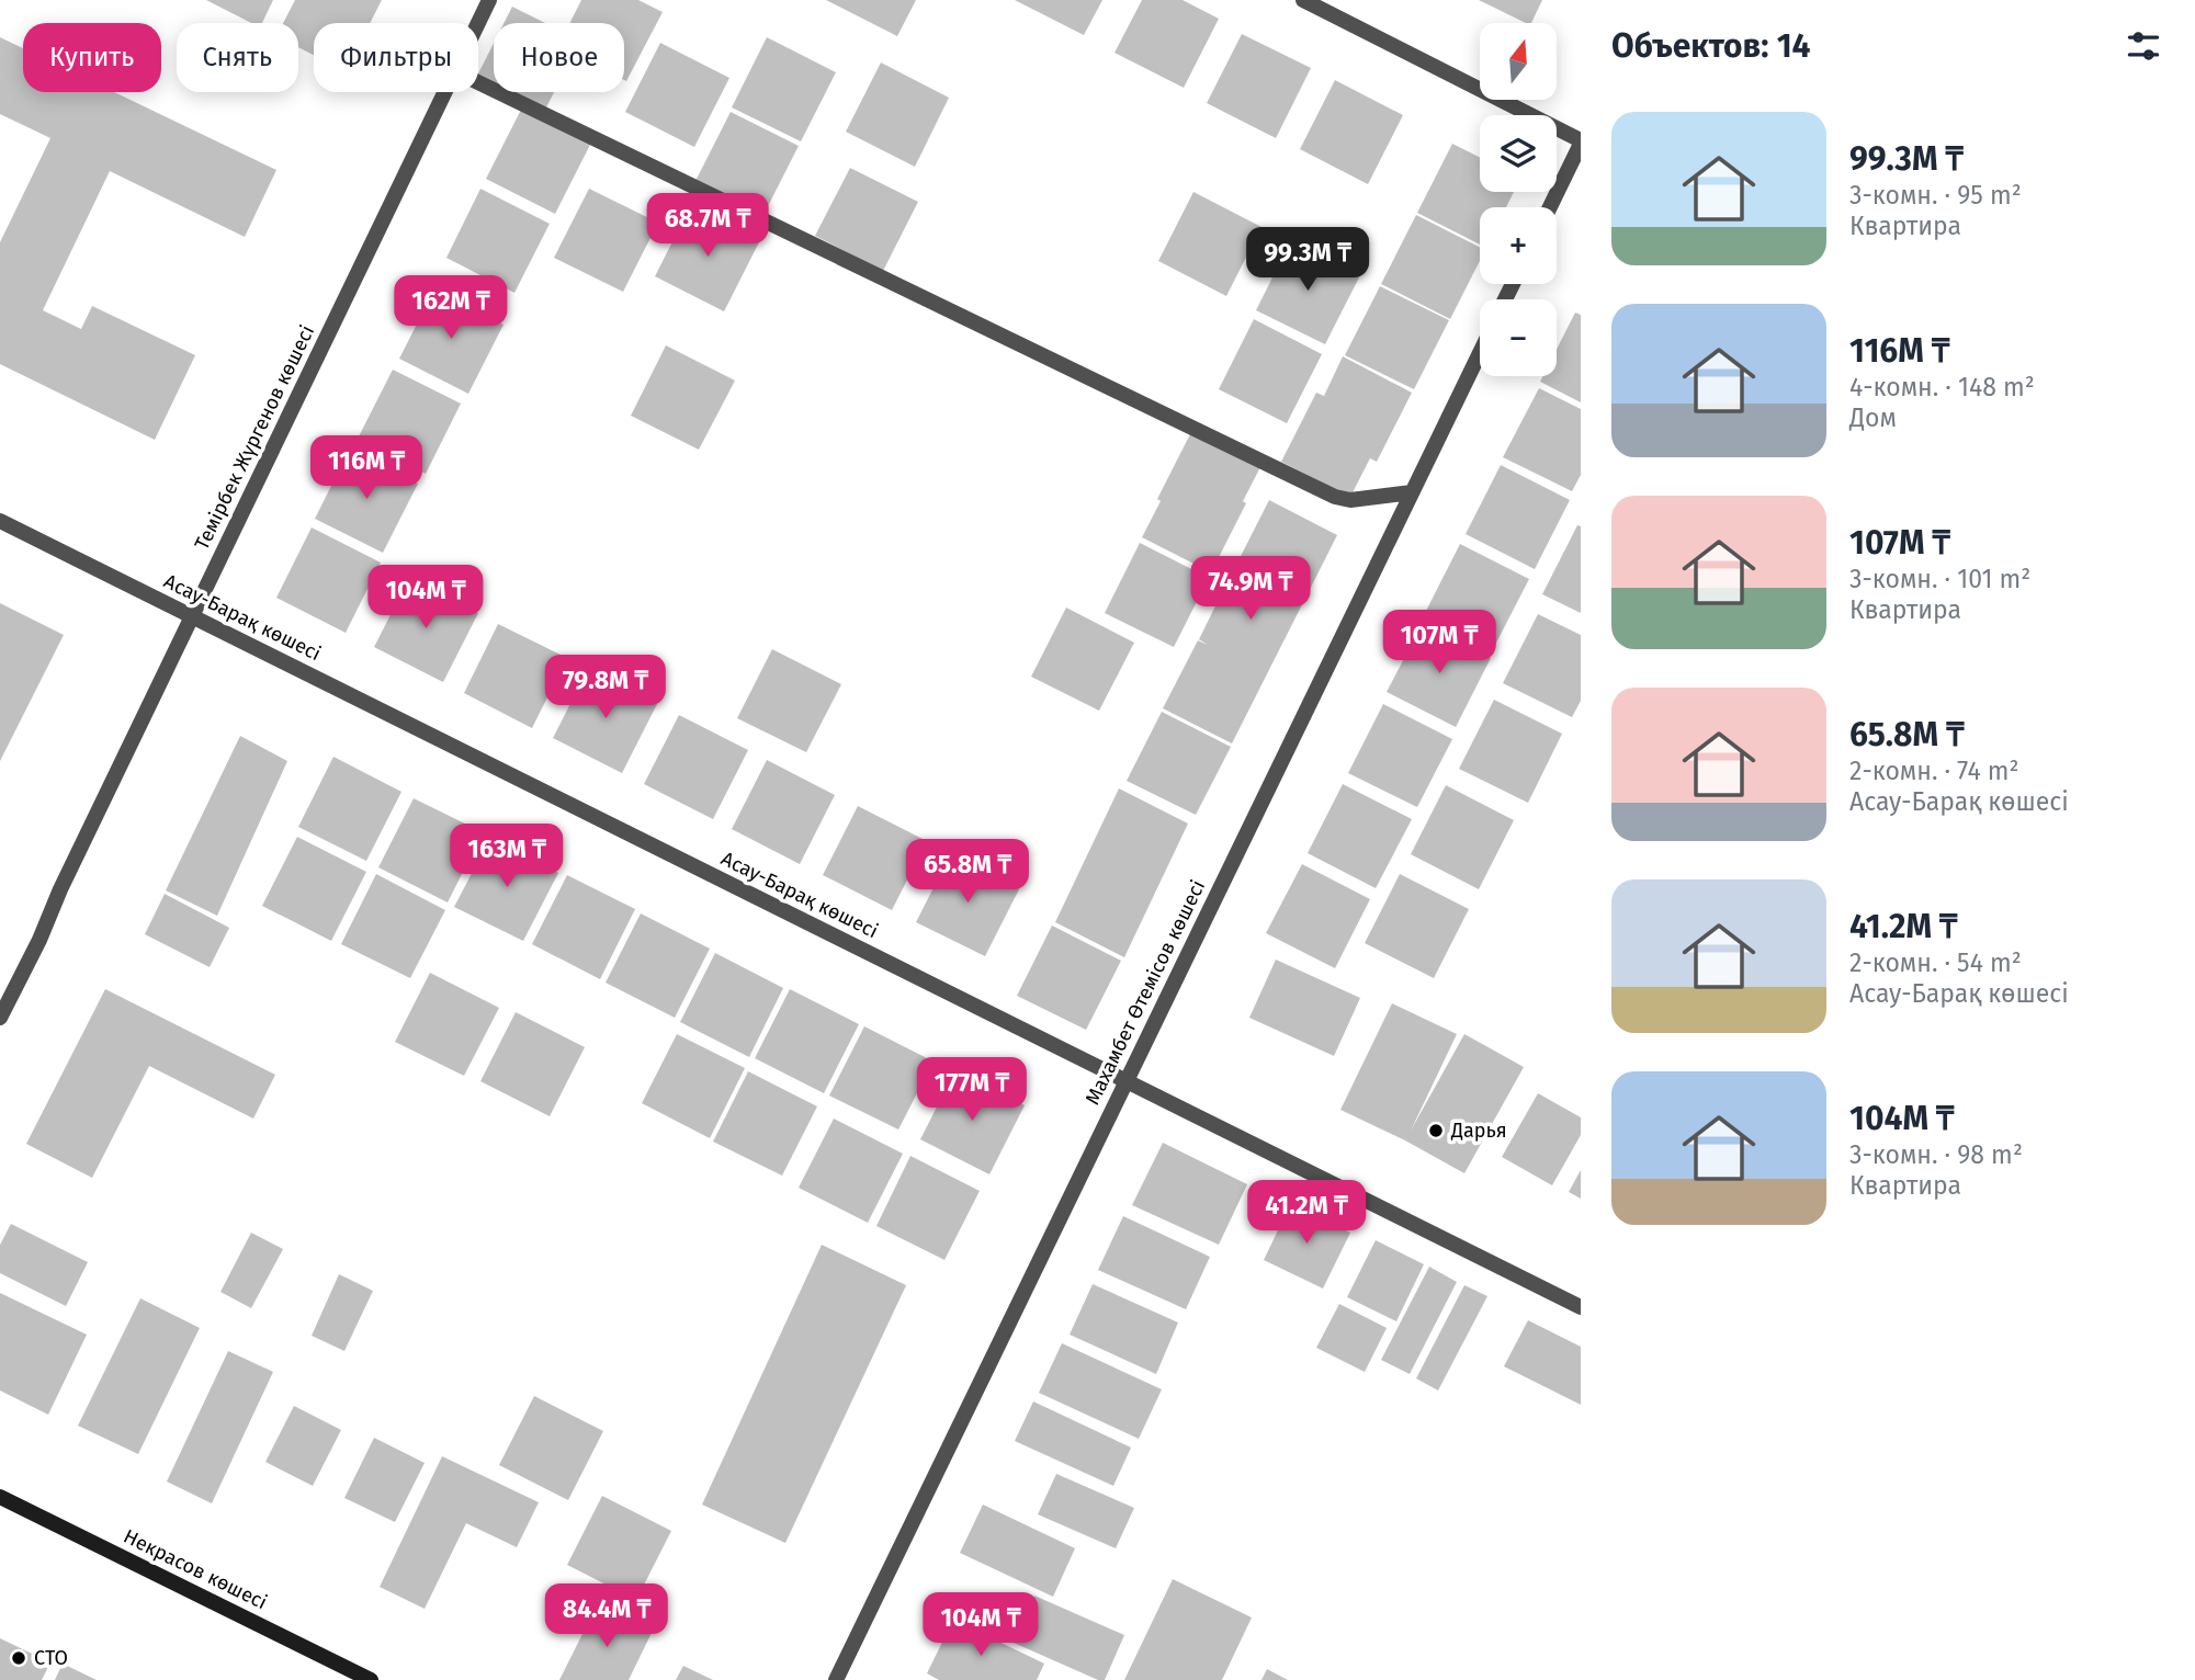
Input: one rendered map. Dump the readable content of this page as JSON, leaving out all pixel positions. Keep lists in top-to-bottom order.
{
  "streets": {
    "main road": ["Некрасов көшесі"],
    "street": ["Темірбек Жүргенов көшесі", "Асау-Барақ көшесі", "Махамбет Өтемісов көшесі"]
  },
  "crossings": [
    ["Темірбек Жүргенов көшесі", "Асау-Барақ көшесі"],
    ["Асау-Барақ көшесі", "Махамбет Өтемісов көшесі"]
  ],
  "places": ["Дарья", "СТО"],
  "north": "top",
  "page": {
    "heading": "Объектов: 14",
    "map_buttons": ["+", "−"],
    "chip": [
      "Купить",
      "Снять",
      "Фильтры",
      "Новое"
    ],
    "list": [
      {
        "name": "99.3M ₸",
        "note": "3-комн. · 95 m² · Квартира"
      },
      {
        "name": "116M ₸",
        "note": "4-комн. · 148 m² · Дом"
      },
      {
        "name": "107M ₸",
        "note": "3-комн. · 101 m² · Квартира"
      },
      {
        "name": "65.8M ₸",
        "note": "2-комн. · 74 m² · Асау-Барақ көшесі"
      },
      {
        "name": "41.2M ₸",
        "note": "2-комн. · 54 m² · Асау-Барақ көшесі"
      },
      {
        "name": "104M ₸",
        "note": "3-комн. · 98 m² · Квартира"
      }
    ],
    "price": [
      "68.7M ₸",
      "99.3M ₸",
      "162M ₸",
      "116M ₸",
      "74.9M ₸",
      "104M ₸",
      "107M ₸",
      "79.8M ₸",
      "163M ₸",
      "65.8M ₸",
      "177M ₸",
      "41.2M ₸",
      "84.4M ₸",
      "104M ₸"
    ]
  }
}
